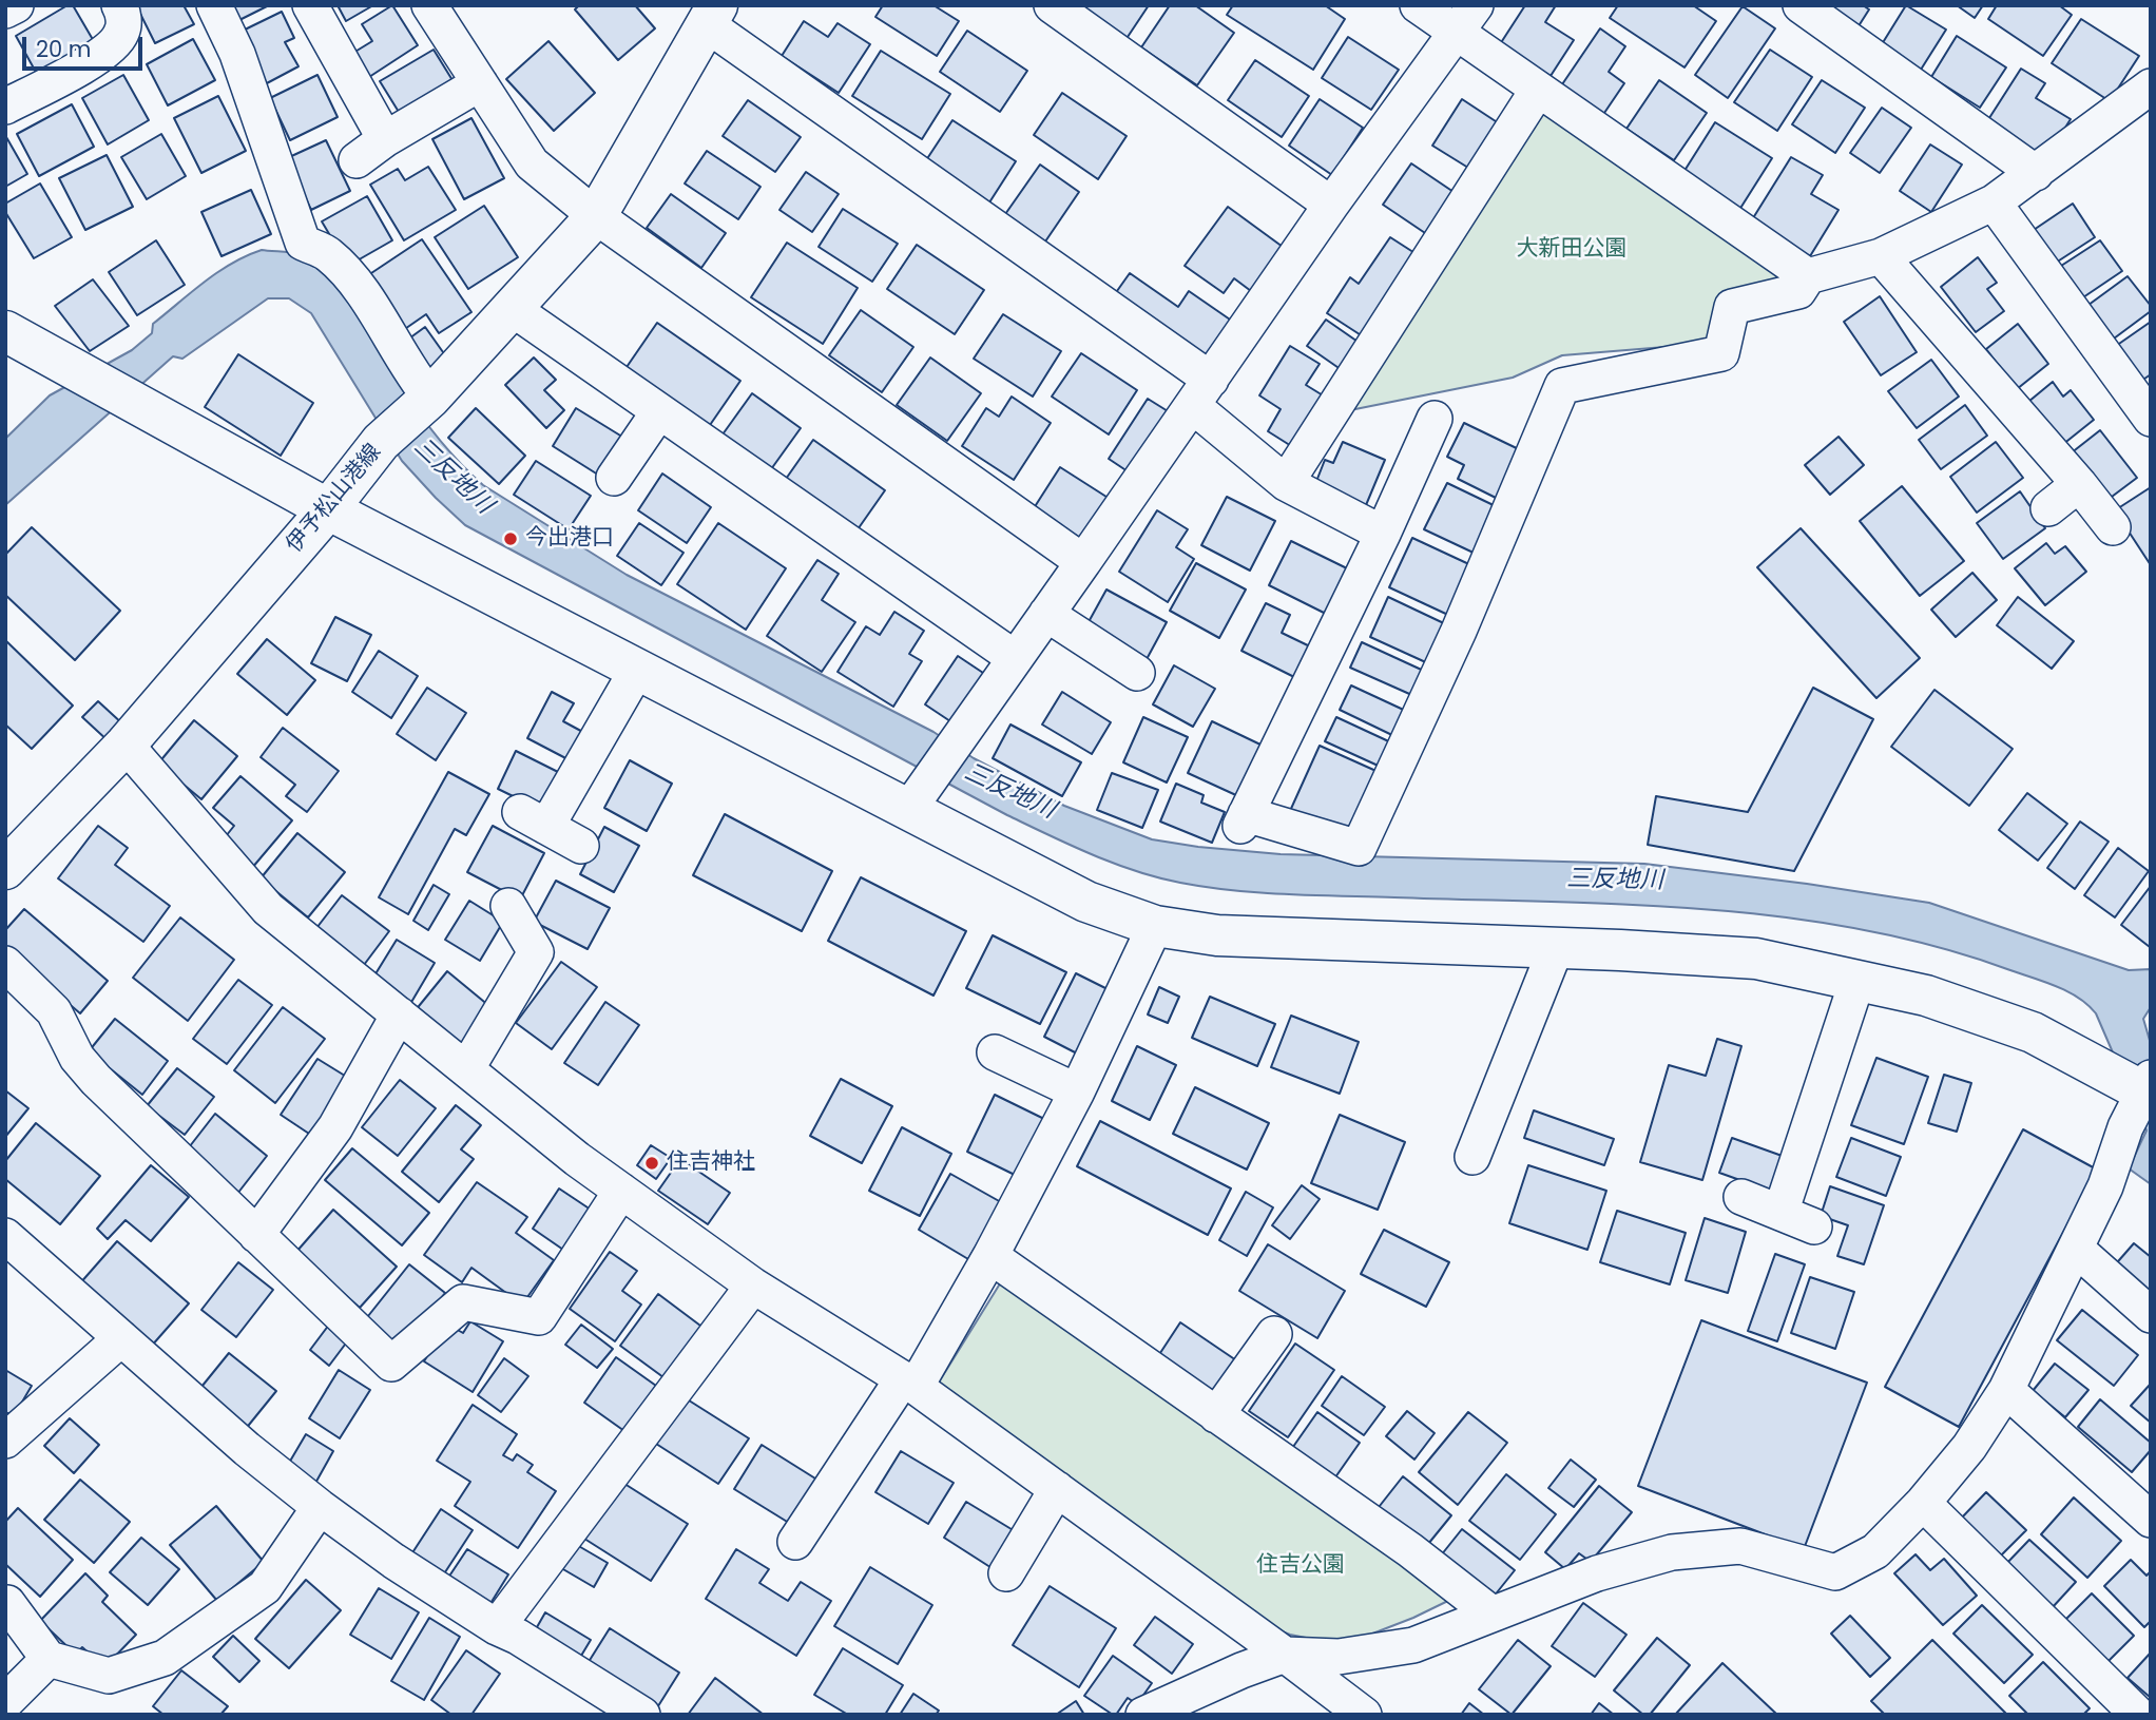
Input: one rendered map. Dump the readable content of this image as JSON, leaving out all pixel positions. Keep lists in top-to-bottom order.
{
  "streets": {
    "street": ["伊予松山港線"]
  },
  "water": ["三反地川"],
  "parks": ["大新田公園", "住吉公園"],
  "places": ["今出港口", "住吉神社"],
  "scale_bar": "20 m"
}
